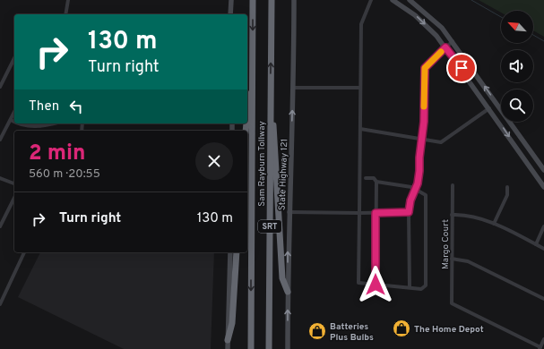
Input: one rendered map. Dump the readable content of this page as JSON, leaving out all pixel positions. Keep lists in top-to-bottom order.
{
  "streets": {
    "highway": ["Sam Rayburn Tollway", "SRT"],
    "main road": ["State Highway 121"],
    "street": ["Margo Court"]
  },
  "one_way": ["State Highway 121"],
  "places": {
    "shop": ["The Home Depot", "Batteries Plus Bulbs"]
  },
  "north": "top left",
  "page": {
    "turn": ["130 m", "Turn right"],
    "then": "Then",
    "heading": ["2 min", "560 m · 20:55"],
    "list": [
      {
        "name": "Turn right",
        "value": "130 m"
      }
    ]
  }
}
